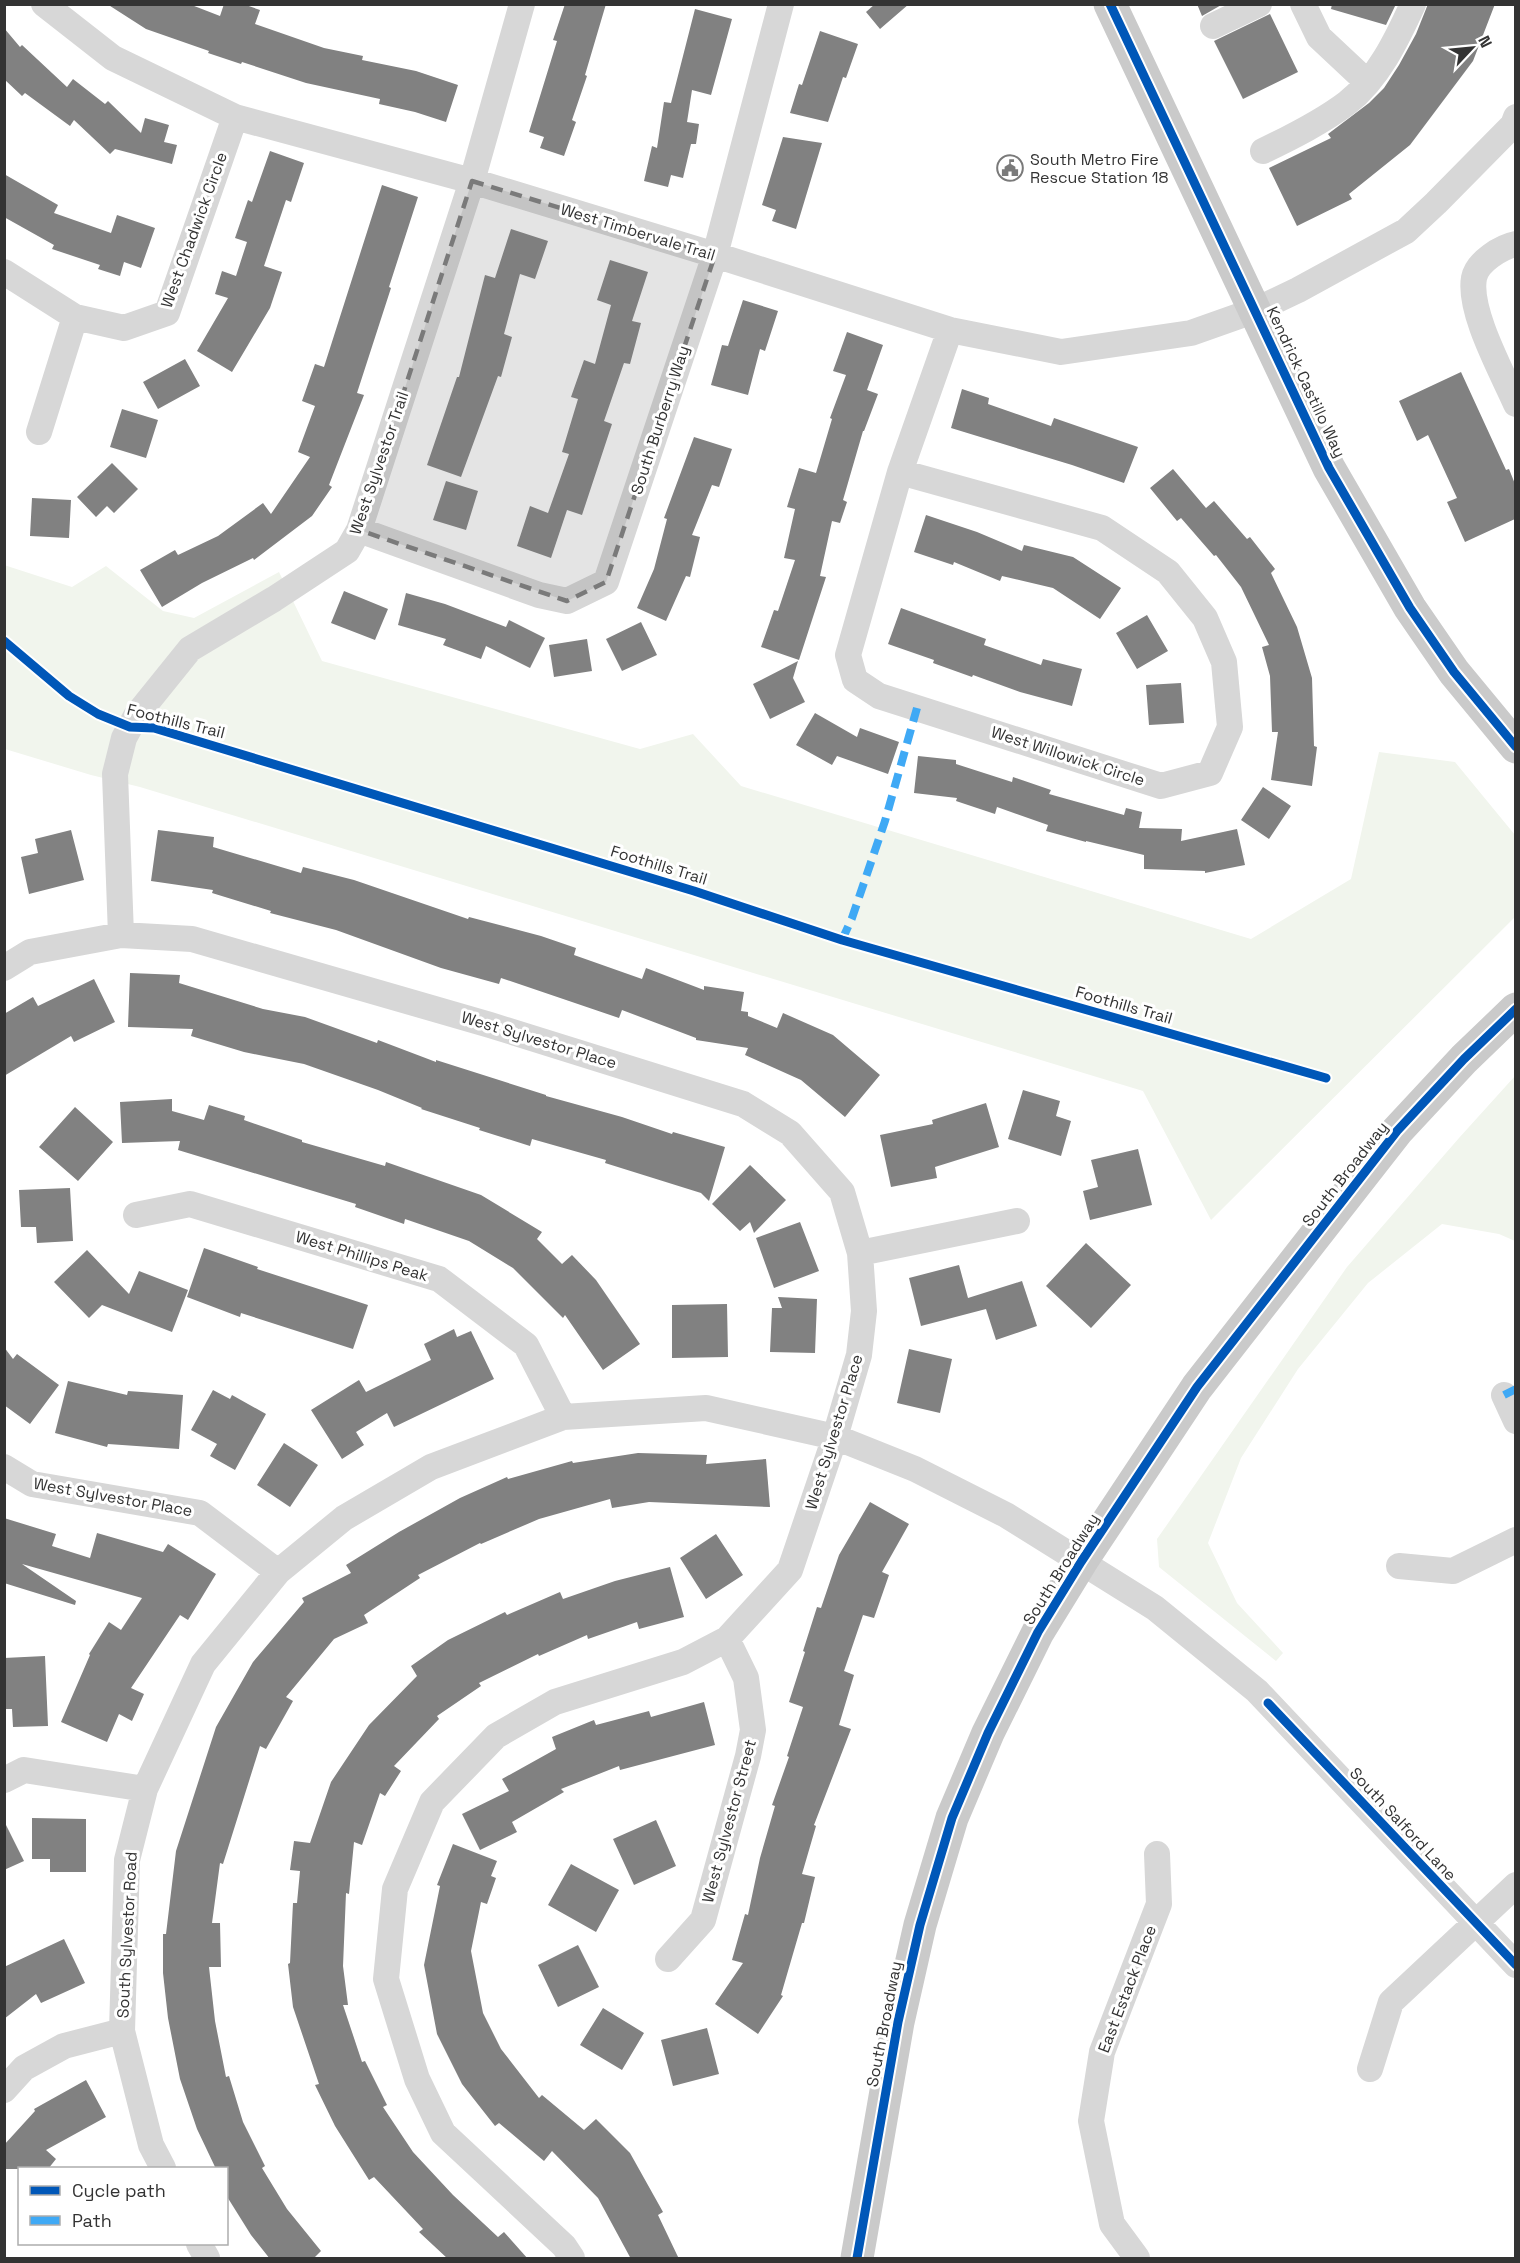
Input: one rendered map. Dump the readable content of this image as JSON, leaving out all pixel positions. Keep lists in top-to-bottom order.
{
  "streets": {
    "main road": ["Kendrick Castillo Way", "South Broadway"],
    "street": [
      "West Chadwick Circle",
      "West Timbervale Trail",
      "South Burberry Way",
      "West Sylvestor Trail",
      "West Willowick Circle",
      "West Sylvestor Place",
      "West Phillips Peak",
      "West Sylvestor Street",
      "South Salford Lane",
      "South Sylvestor Road",
      "East Estack Place"
    ],
    "cycle path": ["Foothills Trail"]
  },
  "crossings": [
    ["West Chadwick Circle", "West Timbervale Trail"],
    ["West Timbervale Trail", "Kendrick Castillo Way"],
    ["West Timbervale Trail", "South Burberry Way"],
    ["West Timbervale Trail", "West Sylvestor Trail"],
    ["West Timbervale Trail", "West Willowick Circle"],
    ["South Burberry Way", "West Sylvestor Trail"],
    ["West Sylvestor Trail", "West Sylvestor Place"],
    ["West Sylvestor Place", "West Sylvestor Street"],
    ["West Sylvestor Place", "South Sylvestor Road"],
    ["South Broadway", "South Salford Lane"],
    ["South Broadway", "South Sylvestor Road"],
    ["West Phillips Peak", "South Sylvestor Road"],
    ["South Salford Lane", "South Sylvestor Road"]
  ],
  "places": {
    "public building": ["South Metro Fire Rescue Station 18"]
  },
  "legend": ["Cycle path", "Path"],
  "north": "top right"
}
